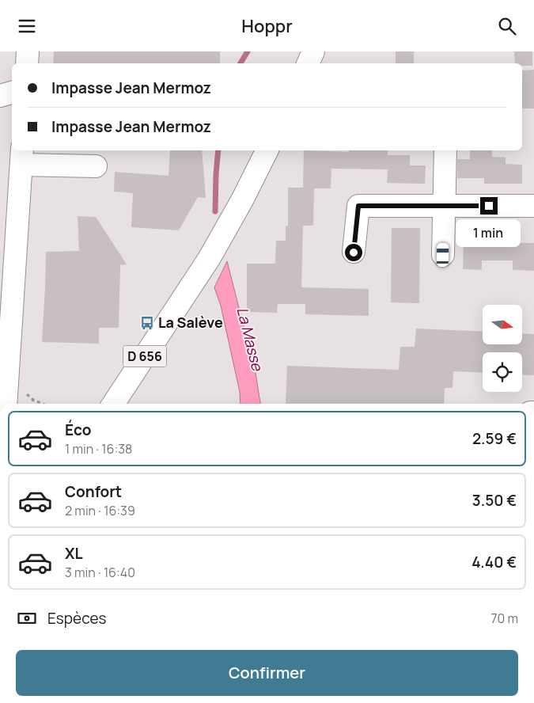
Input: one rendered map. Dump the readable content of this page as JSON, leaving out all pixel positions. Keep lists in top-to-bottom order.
{
  "streets": {
    "main road": ["D 656"]
  },
  "water": ["La Masse"],
  "places": {
    "bus stop": ["La Salève"]
  },
  "north": "right",
  "page": {
    "header": "Hoppr",
    "banner": ["Impasse Jean Mermoz", "Impasse Jean Mermoz"],
    "bubble": "1 min",
    "list": [
      {
        "name": "Éco",
        "note": "1 min · 16:38",
        "value": "2.59 €"
      },
      {
        "name": "Confort",
        "note": "2 min · 16:39",
        "value": "3.50 €"
      },
      {
        "name": "XL",
        "note": "3 min · 16:40",
        "value": "4.40 €"
      }
    ],
    "pay": ["Espèces", "70 m"],
    "buttons": "Confirmer"
  }
}
